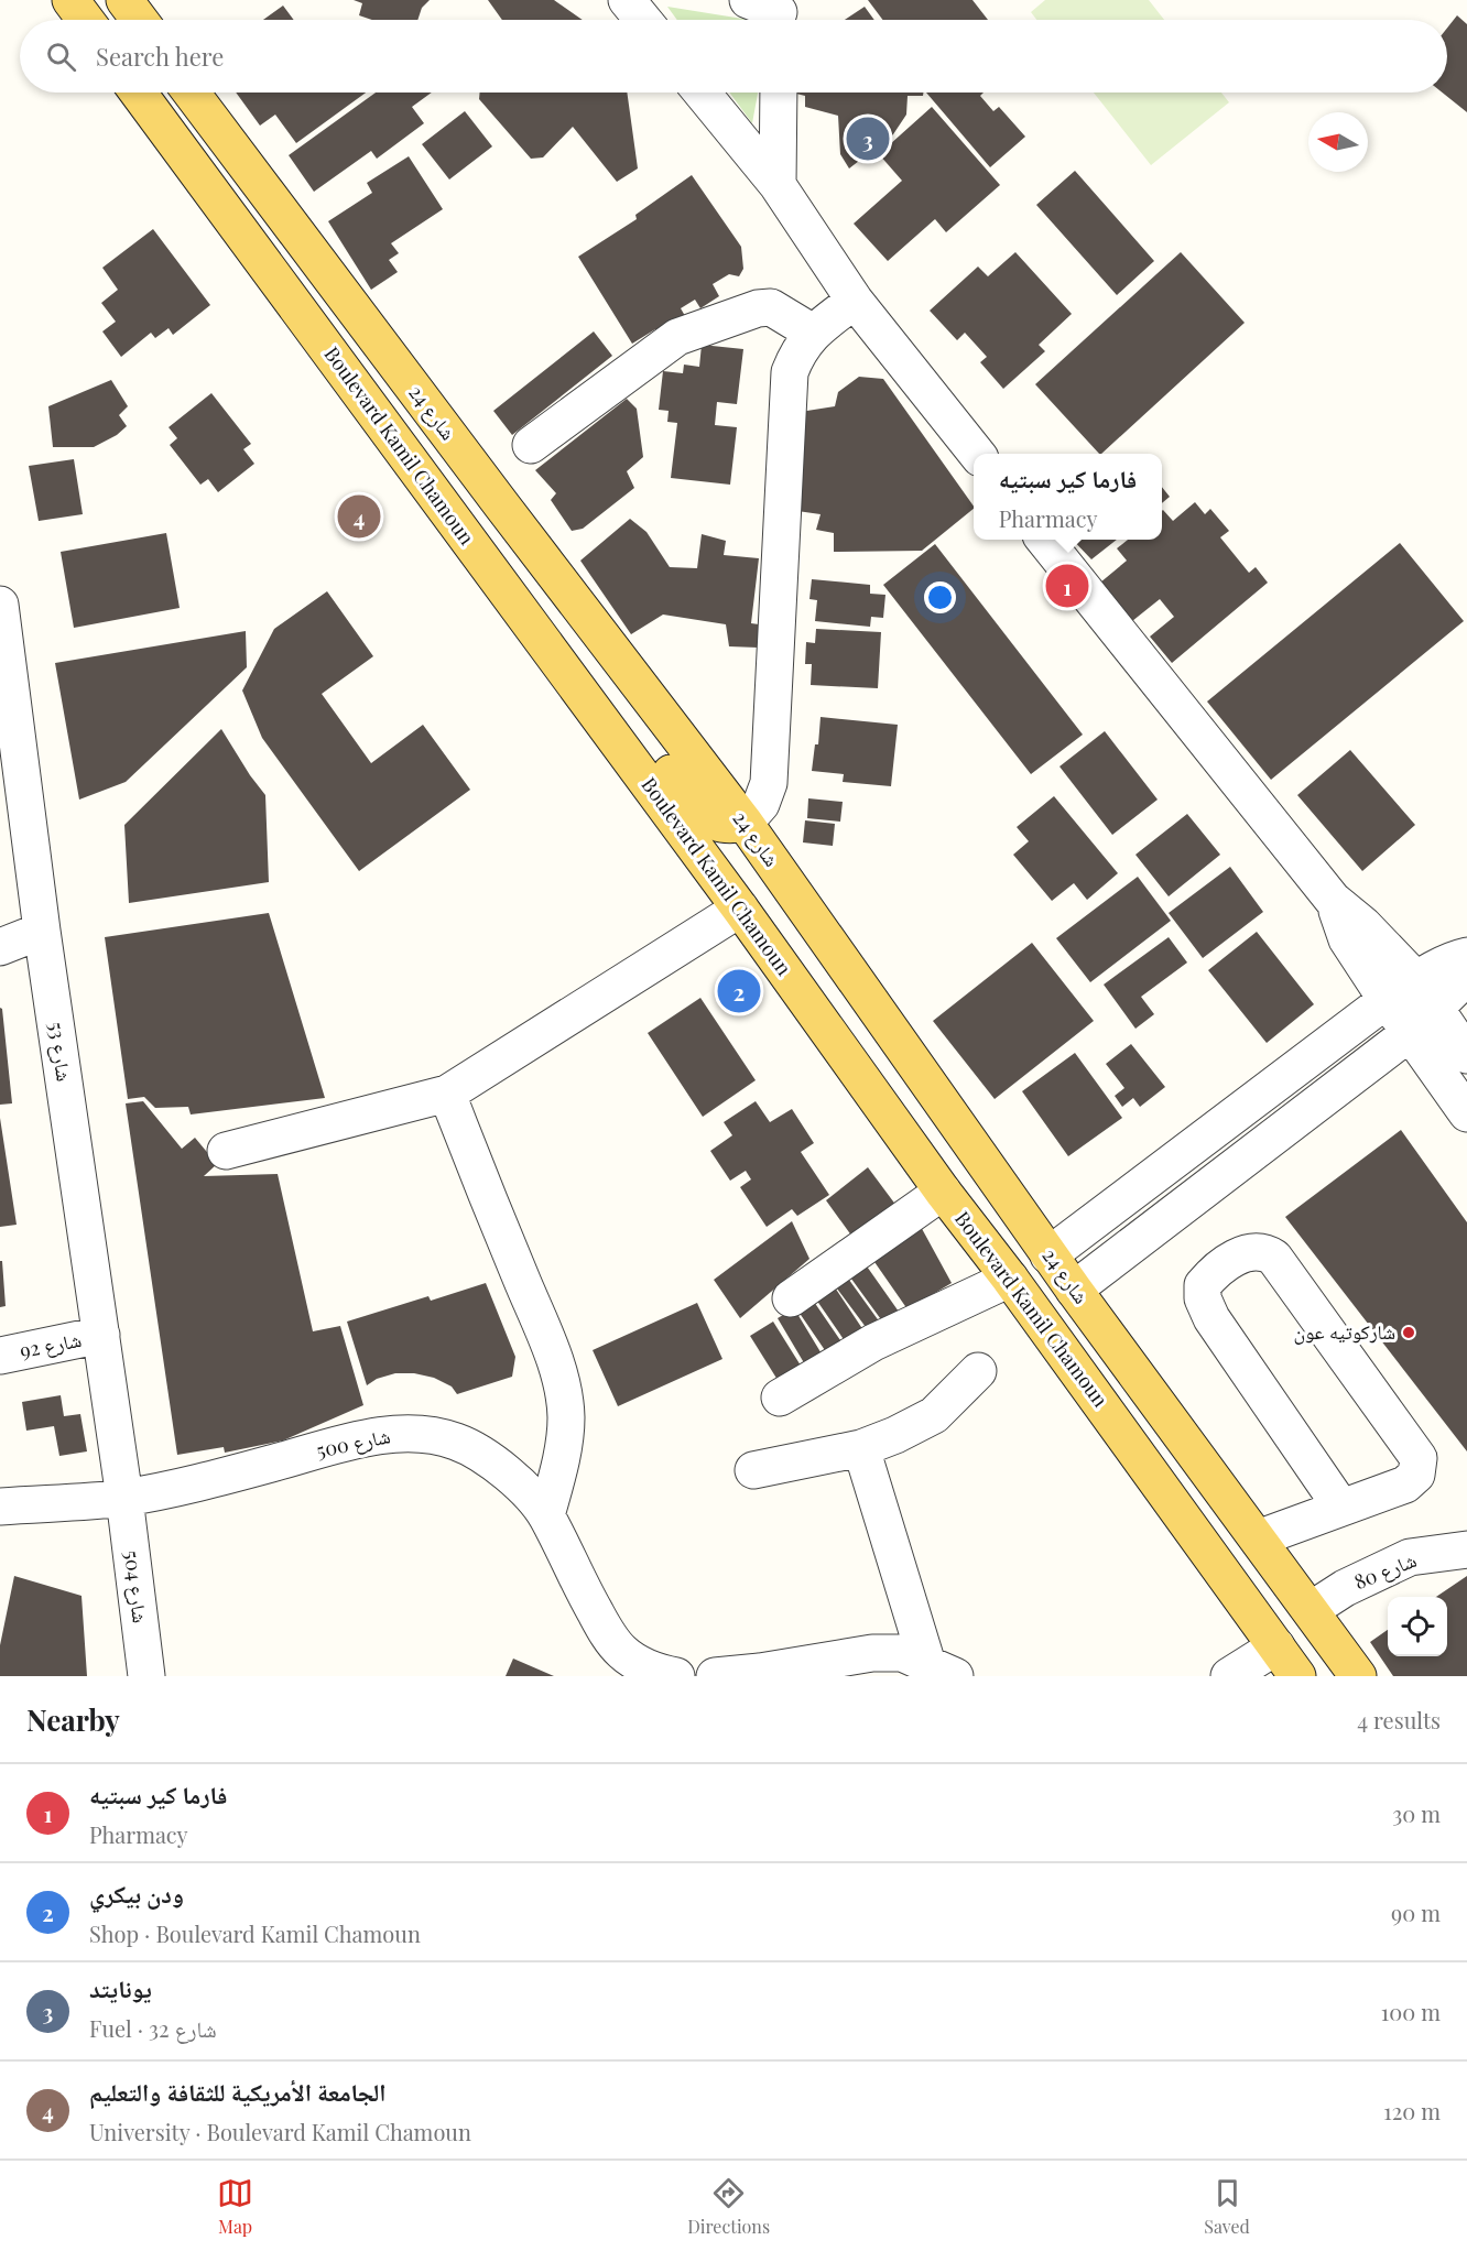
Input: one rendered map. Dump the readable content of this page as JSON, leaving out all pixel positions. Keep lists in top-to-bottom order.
{
  "streets": {
    "main road": ["شارع 24", "Boulevard Kamil Chamoun"],
    "street": [
      "شارع 53",
      "شارع 92",
      "شارع 500",
      "شارع 80",
      "شارع 504"
    ]
  },
  "crossings": [
    ["شارع 24", "شارع 80"],
    ["شارع 53", "شارع 92"],
    ["شارع 53", "شارع 500"],
    ["شارع 53", "شارع 504"],
    ["شارع 500", "شارع 504"]
  ],
  "places": ["شاركوتيه عون"],
  "north": "left",
  "page": {
    "search": "Search here",
    "pins": [
      "3",
      "4",
      "1",
      "2"
    ],
    "popup": ["فارما كير سبتيه", "Pharmacy"],
    "heading": ["Nearby", "4 results"],
    "list": [
      {
        "mark": "1",
        "name": "فارما كير سبتيه",
        "note": "Pharmacy",
        "value": "30 m"
      },
      {
        "mark": "2",
        "name": "ودن بيكري",
        "note": "Shop · Boulevard Kamil Chamoun",
        "value": "90 m"
      },
      {
        "mark": "3",
        "name": "يونايتد",
        "note": "Fuel · شارع 32",
        "value": "100 m"
      },
      {
        "mark": "4",
        "name": "الجامعة الأمريكية للثقافة والتعليم",
        "note": "University · Boulevard Kamil Chamoun",
        "value": "120 m"
      }
    ],
    "nav": ["Map", "Directions", "Saved"]
  }
}
